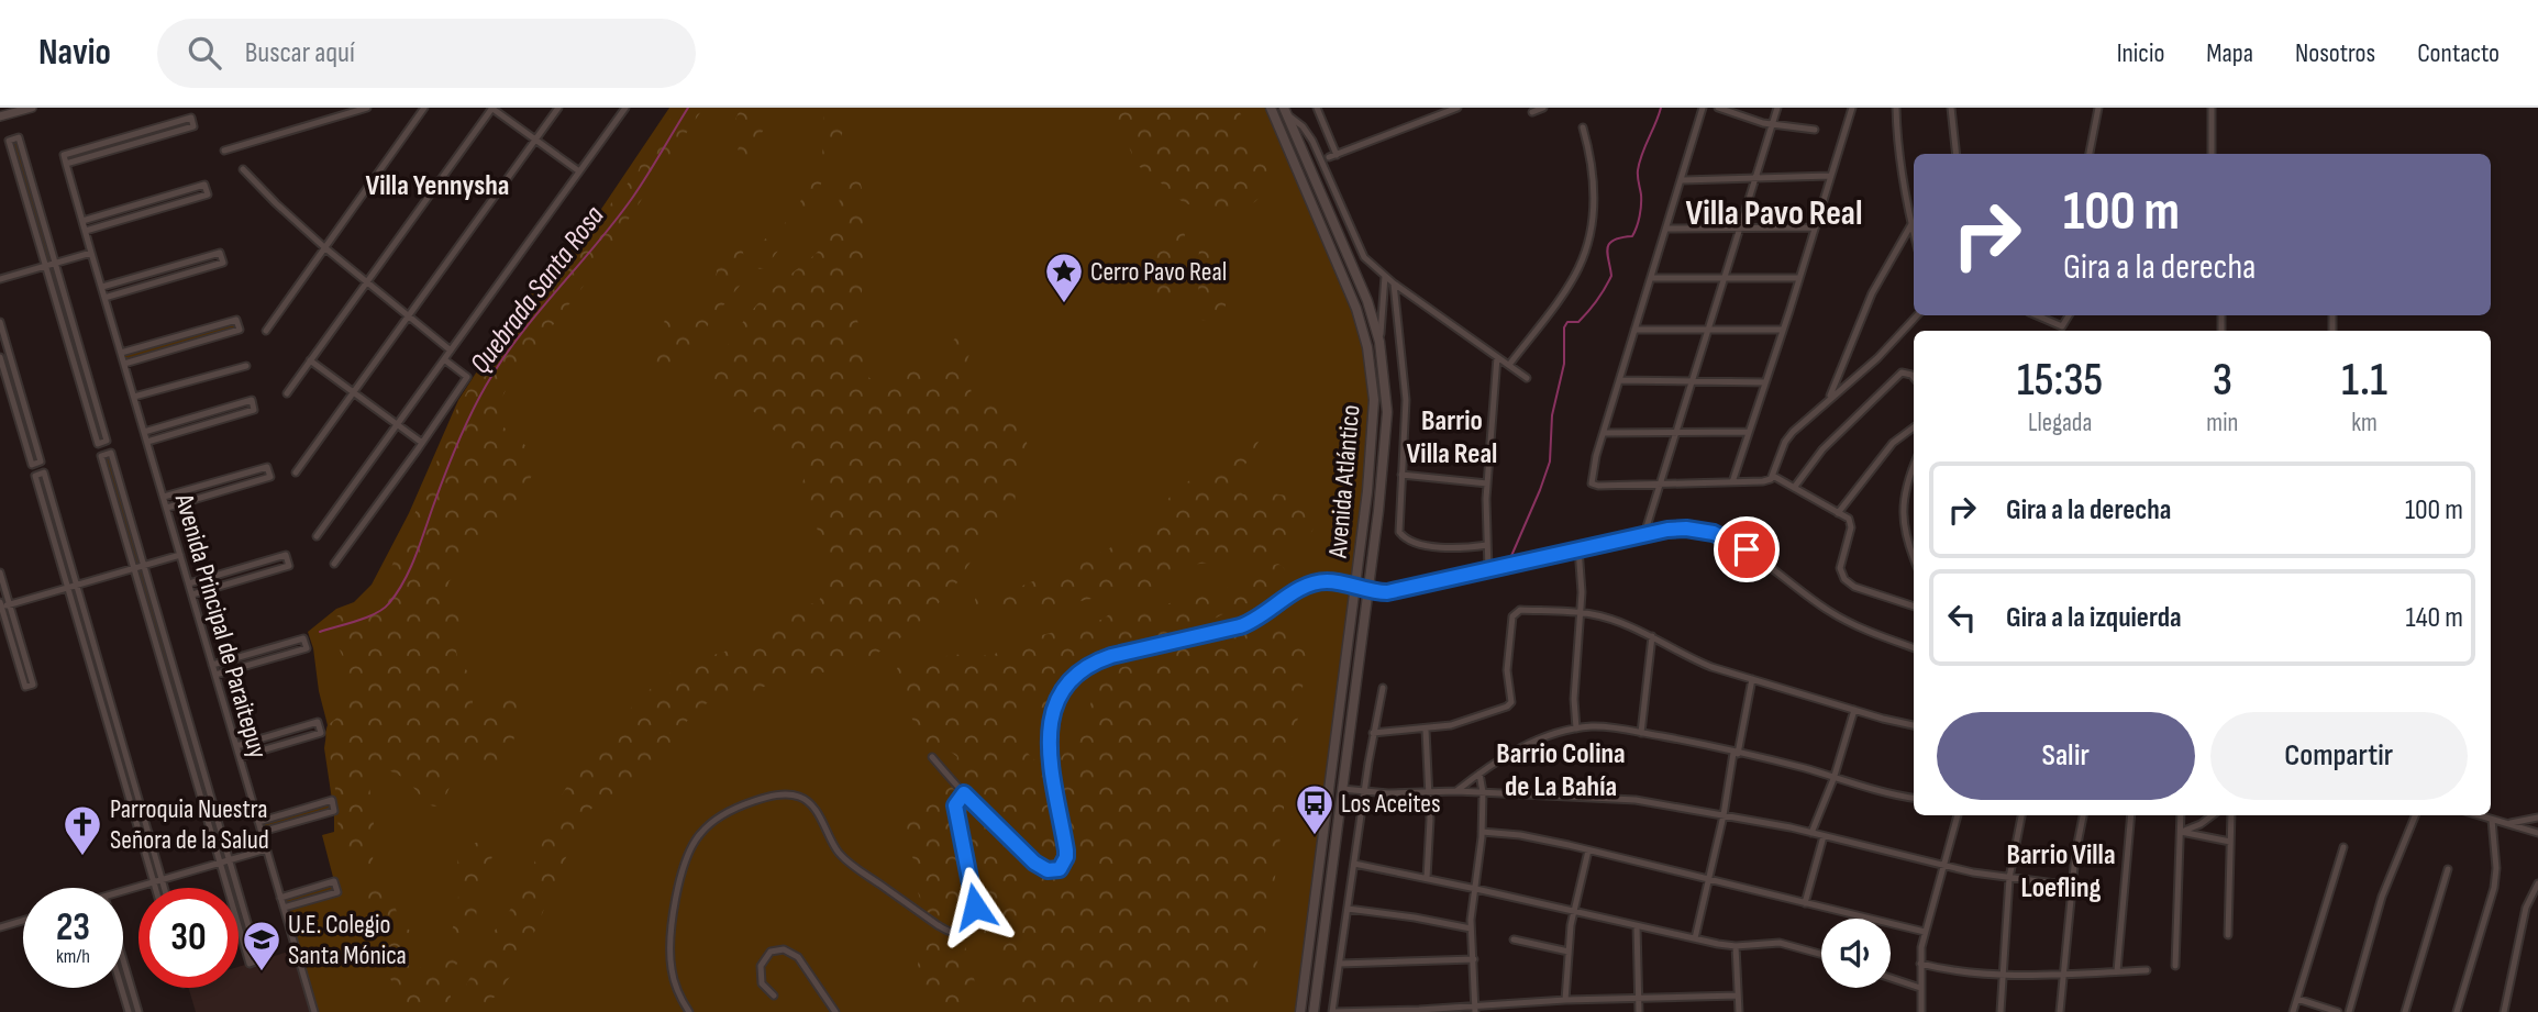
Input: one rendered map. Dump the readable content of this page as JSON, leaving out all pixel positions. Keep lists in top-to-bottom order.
{
  "streets": {
    "main road": ["Avenida Atlántico"],
    "street": ["Avenida Principal de Paraitepuy"]
  },
  "districts": [
    "Villa Yennysha",
    "Villa Pavo Real",
    "Barrio Villa Real",
    "Barrio Colina de La Bahía",
    "Barrio Villa Loefling"
  ],
  "water": ["Quebrada Santa Rosa"],
  "places": {
    "place": ["Cerro Pavo Real"],
    "bus stop": ["Los Aceites"],
    "church": ["Parroquia Nuestra Señora de la Salud"],
    "school or university": ["U.E. Colegio Santa Mónica"]
  },
  "page": {
    "header": "Navio",
    "search": "Buscar aquí",
    "nav": [
      "Inicio",
      "Mapa",
      "Nosotros",
      "Contacto"
    ],
    "turn": ["100 m", "Gira a la derecha"],
    "eta": [
      "15:35",
      "Llegada",
      "3",
      "min",
      "1.1",
      "km"
    ],
    "list": [
      {
        "name": "Gira a la derecha",
        "value": "100 m"
      },
      {
        "name": "Gira a la izquierda",
        "value": "140 m"
      }
    ],
    "buttons": ["Salir", "Compartir"],
    "speed": "23 km/h",
    "limit": "30"
  }
}
